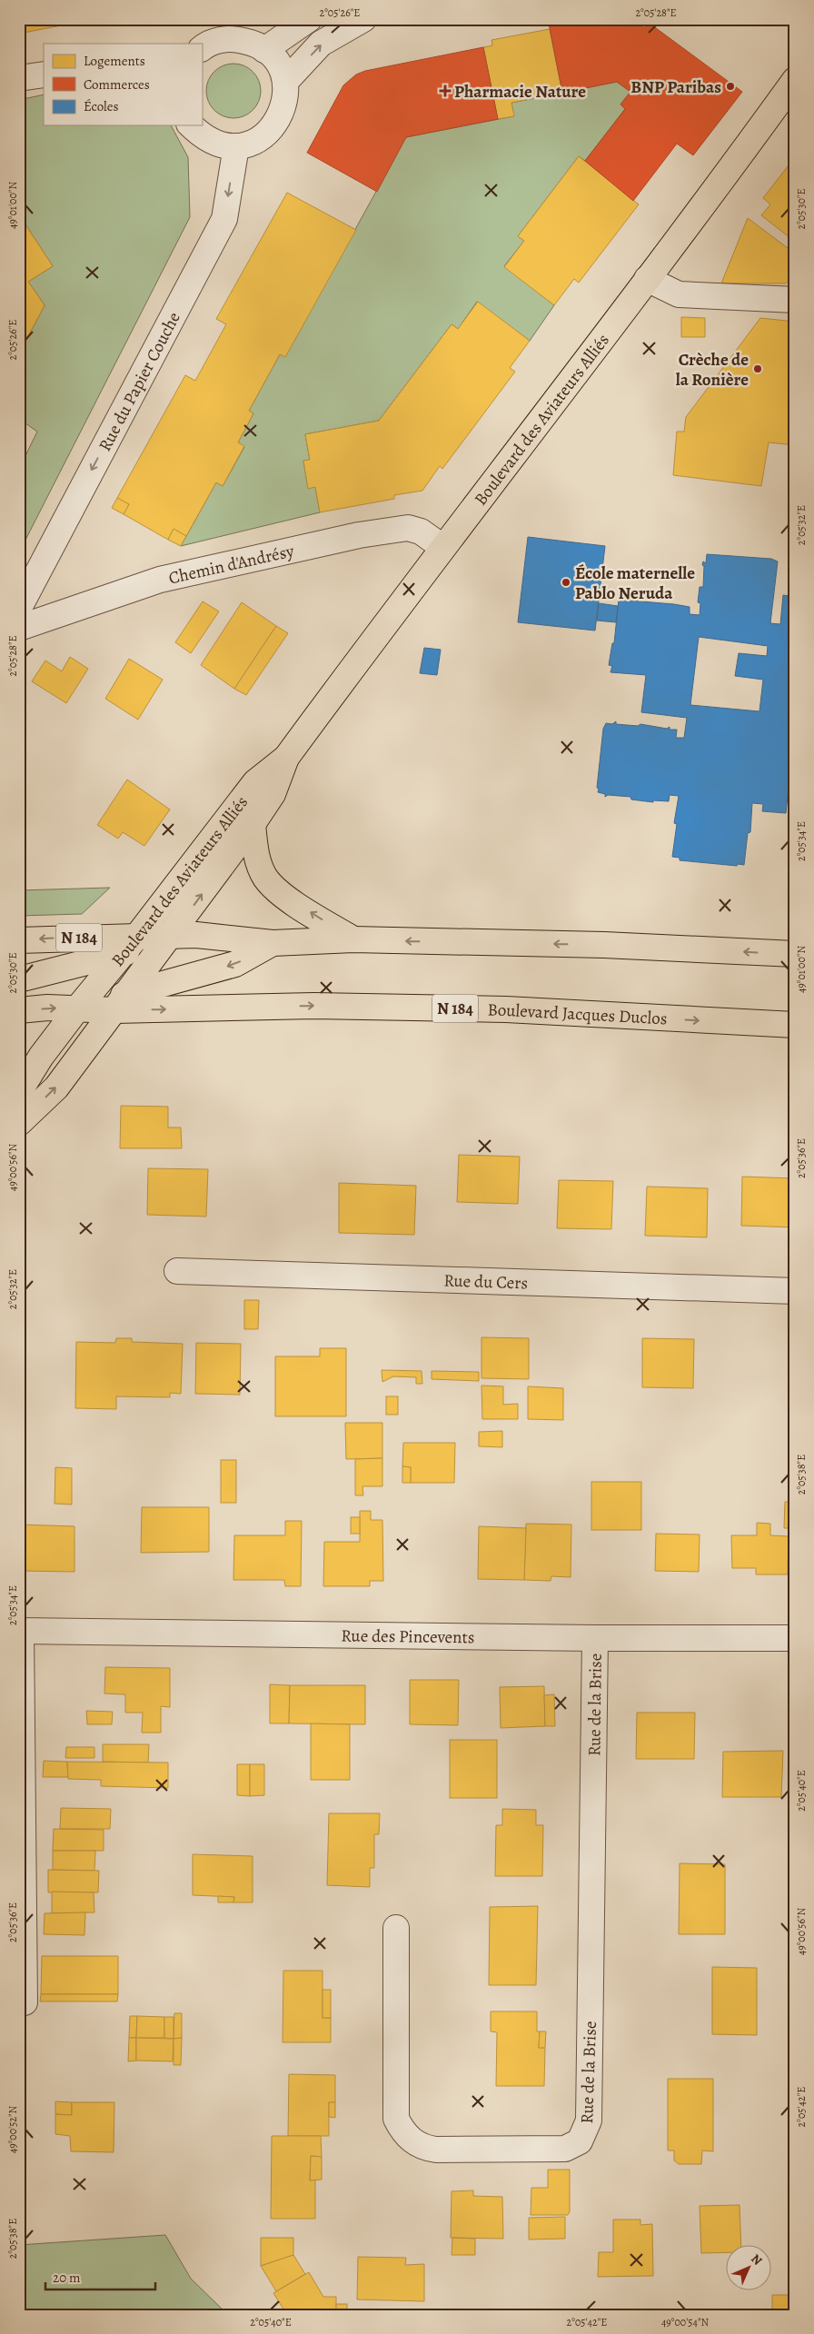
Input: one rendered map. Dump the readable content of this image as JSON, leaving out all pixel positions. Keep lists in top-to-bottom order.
{
  "streets": {
    "main road": ["Boulevard des Aviateurs Alliés", "N 184", "Boulevard Jacques Duclos"],
    "street": [
      "Rue du Papier Couche",
      "Chemin d'Andrésy",
      "Rue du Cers",
      "Rue des Pincevents",
      "Rue de la Brise"
    ]
  },
  "crossings": [
    ["Boulevard des Aviateurs Alliés", "Chemin d'Andrésy"],
    ["Boulevard des Aviateurs Alliés", "N 184"],
    ["Boulevard des Aviateurs Alliés", "Boulevard Jacques Duclos"],
    ["N 184", "Boulevard Jacques Duclos"],
    ["Rue des Pincevents", "Rue de la Brise"]
  ],
  "one_way": ["Rue du Papier Couche"],
  "places": {
    "other": ["BNP Paribas", "Crèche de la Ronière", "École maternelle Pablo Neruda"],
    "health": ["Pharmacie Nature"]
  },
  "legend": ["Logements", "Commerces", "Écoles"],
  "scale_bar": "20 m",
  "north": "top right",
  "coordinates": [
    "2°05'26\"E",
    "2°05'28\"E",
    "49°01'00\"N",
    "2°05'30\"E",
    "2°05'32\"E",
    "2°05'34\"E",
    "2°05'36\"E",
    "49°00'56\"N",
    "2°05'38\"E",
    "2°05'40\"E",
    "2°05'42\"E",
    "49°00'52\"N",
    "49°00'54\"N"
  ]
}
